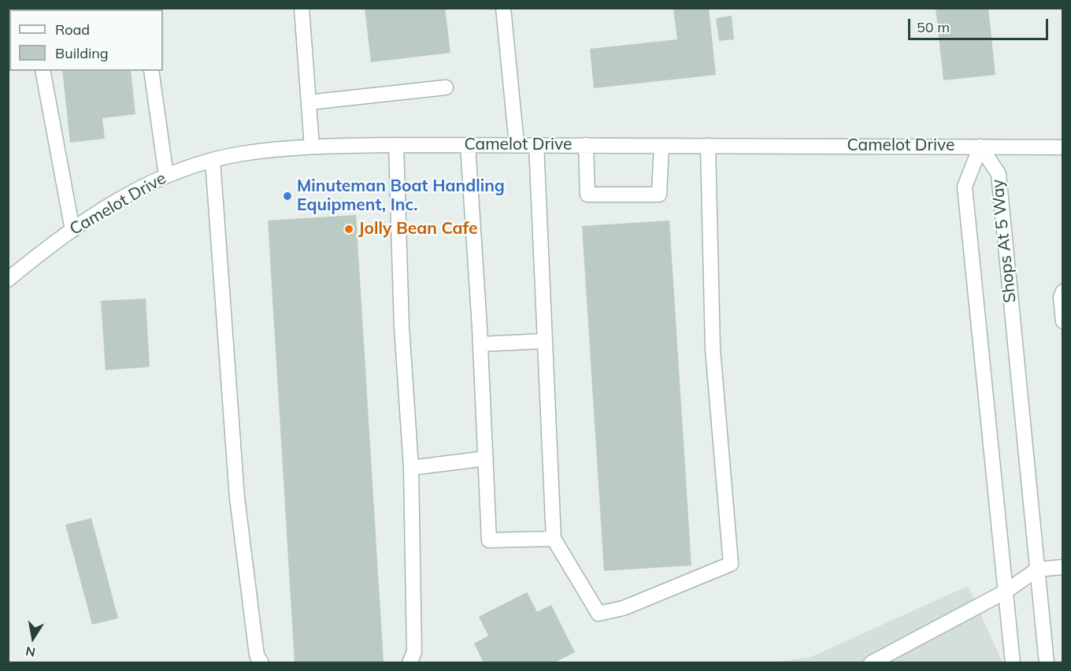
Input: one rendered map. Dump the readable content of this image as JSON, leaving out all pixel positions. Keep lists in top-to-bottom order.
{
  "streets": {
    "street": ["Camelot Drive", "Shops At 5 Way"]
  },
  "crossings": [
    ["Camelot Drive", "Shops At 5 Way"]
  ],
  "places": ["Minuteman Boat Handling Equipment, Inc.", "Jolly Bean Cafe"],
  "legend": ["Road", "Building"],
  "scale_bar": "50 m",
  "north": "bottom"
}
